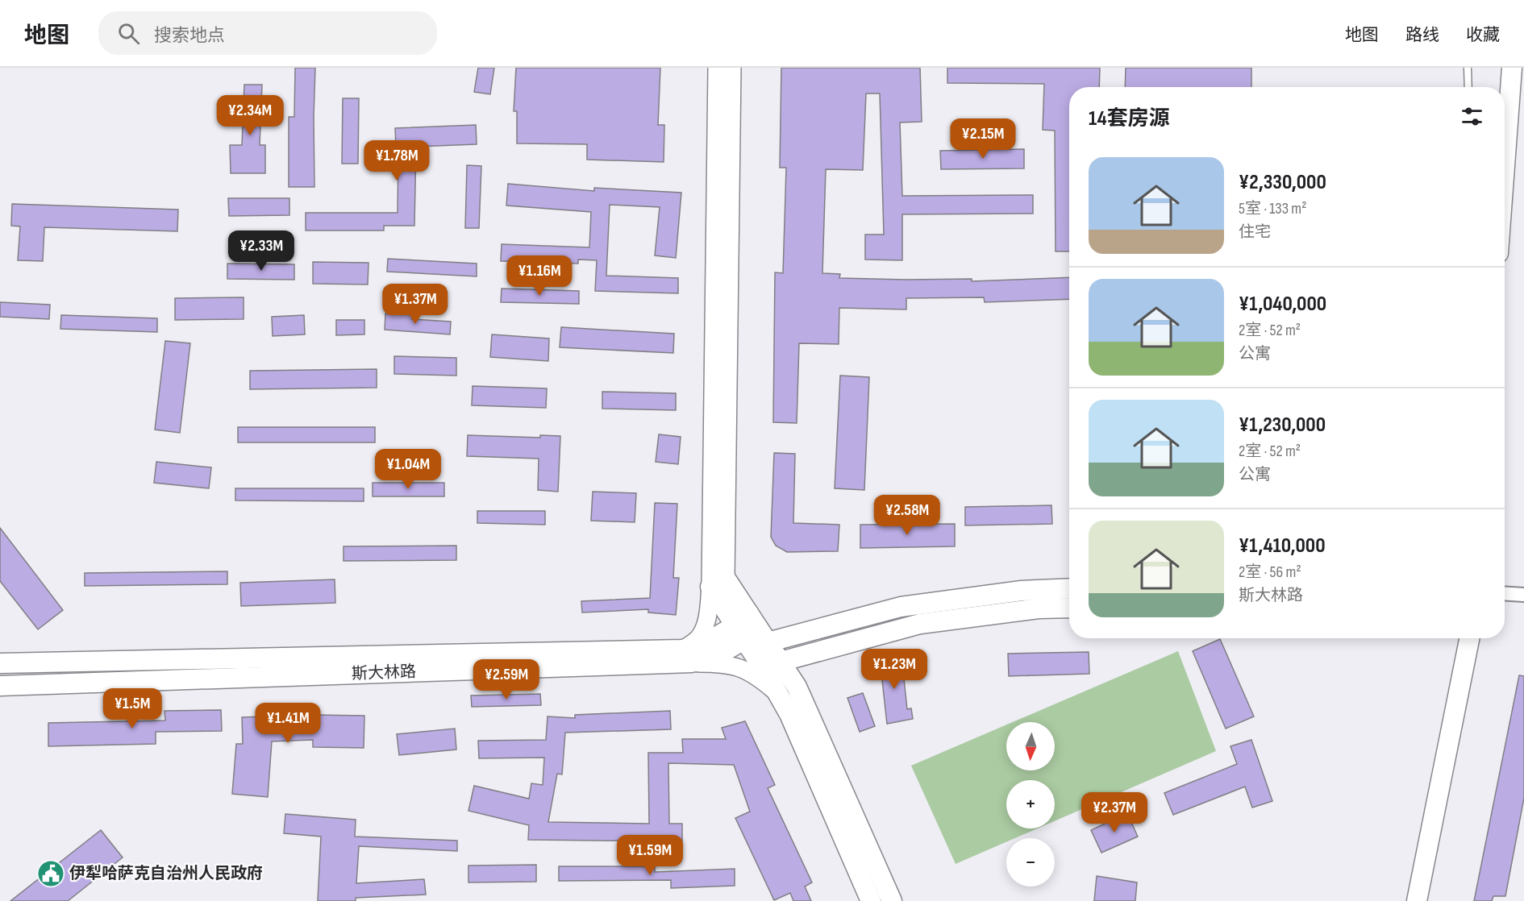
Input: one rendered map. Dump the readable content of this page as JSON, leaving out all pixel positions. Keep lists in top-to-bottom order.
{
  "streets": {
    "main road": ["斯大林路"]
  },
  "places": {
    "public building": ["伊犁哈萨克自治州人民政府"]
  },
  "north": "bottom",
  "page": {
    "header": "地图",
    "search": "搜索地点",
    "nav": ["地图", "路线", "收藏"],
    "heading": "14套房源",
    "price": [
      "¥2.34M",
      "¥2.15M",
      "¥1.78M",
      "¥2.33M",
      "¥1.16M",
      "¥1.37M",
      "¥1.04M",
      "¥2.58M",
      "¥1.23M",
      "¥2.59M",
      "¥1.5M",
      "¥1.41M",
      "¥2.37M",
      "¥1.59M"
    ],
    "list": [
      {
        "name": "¥2,330,000",
        "note": "5室 · 133 m² · 住宅"
      },
      {
        "name": "¥1,040,000",
        "note": "2室 · 52 m² · 公寓"
      },
      {
        "name": "¥1,230,000",
        "note": "2室 · 52 m² · 公寓"
      },
      {
        "name": "¥1,410,000",
        "note": "2室 · 56 m² · 斯大林路"
      }
    ],
    "map_buttons": ["+", "−"]
  }
}
